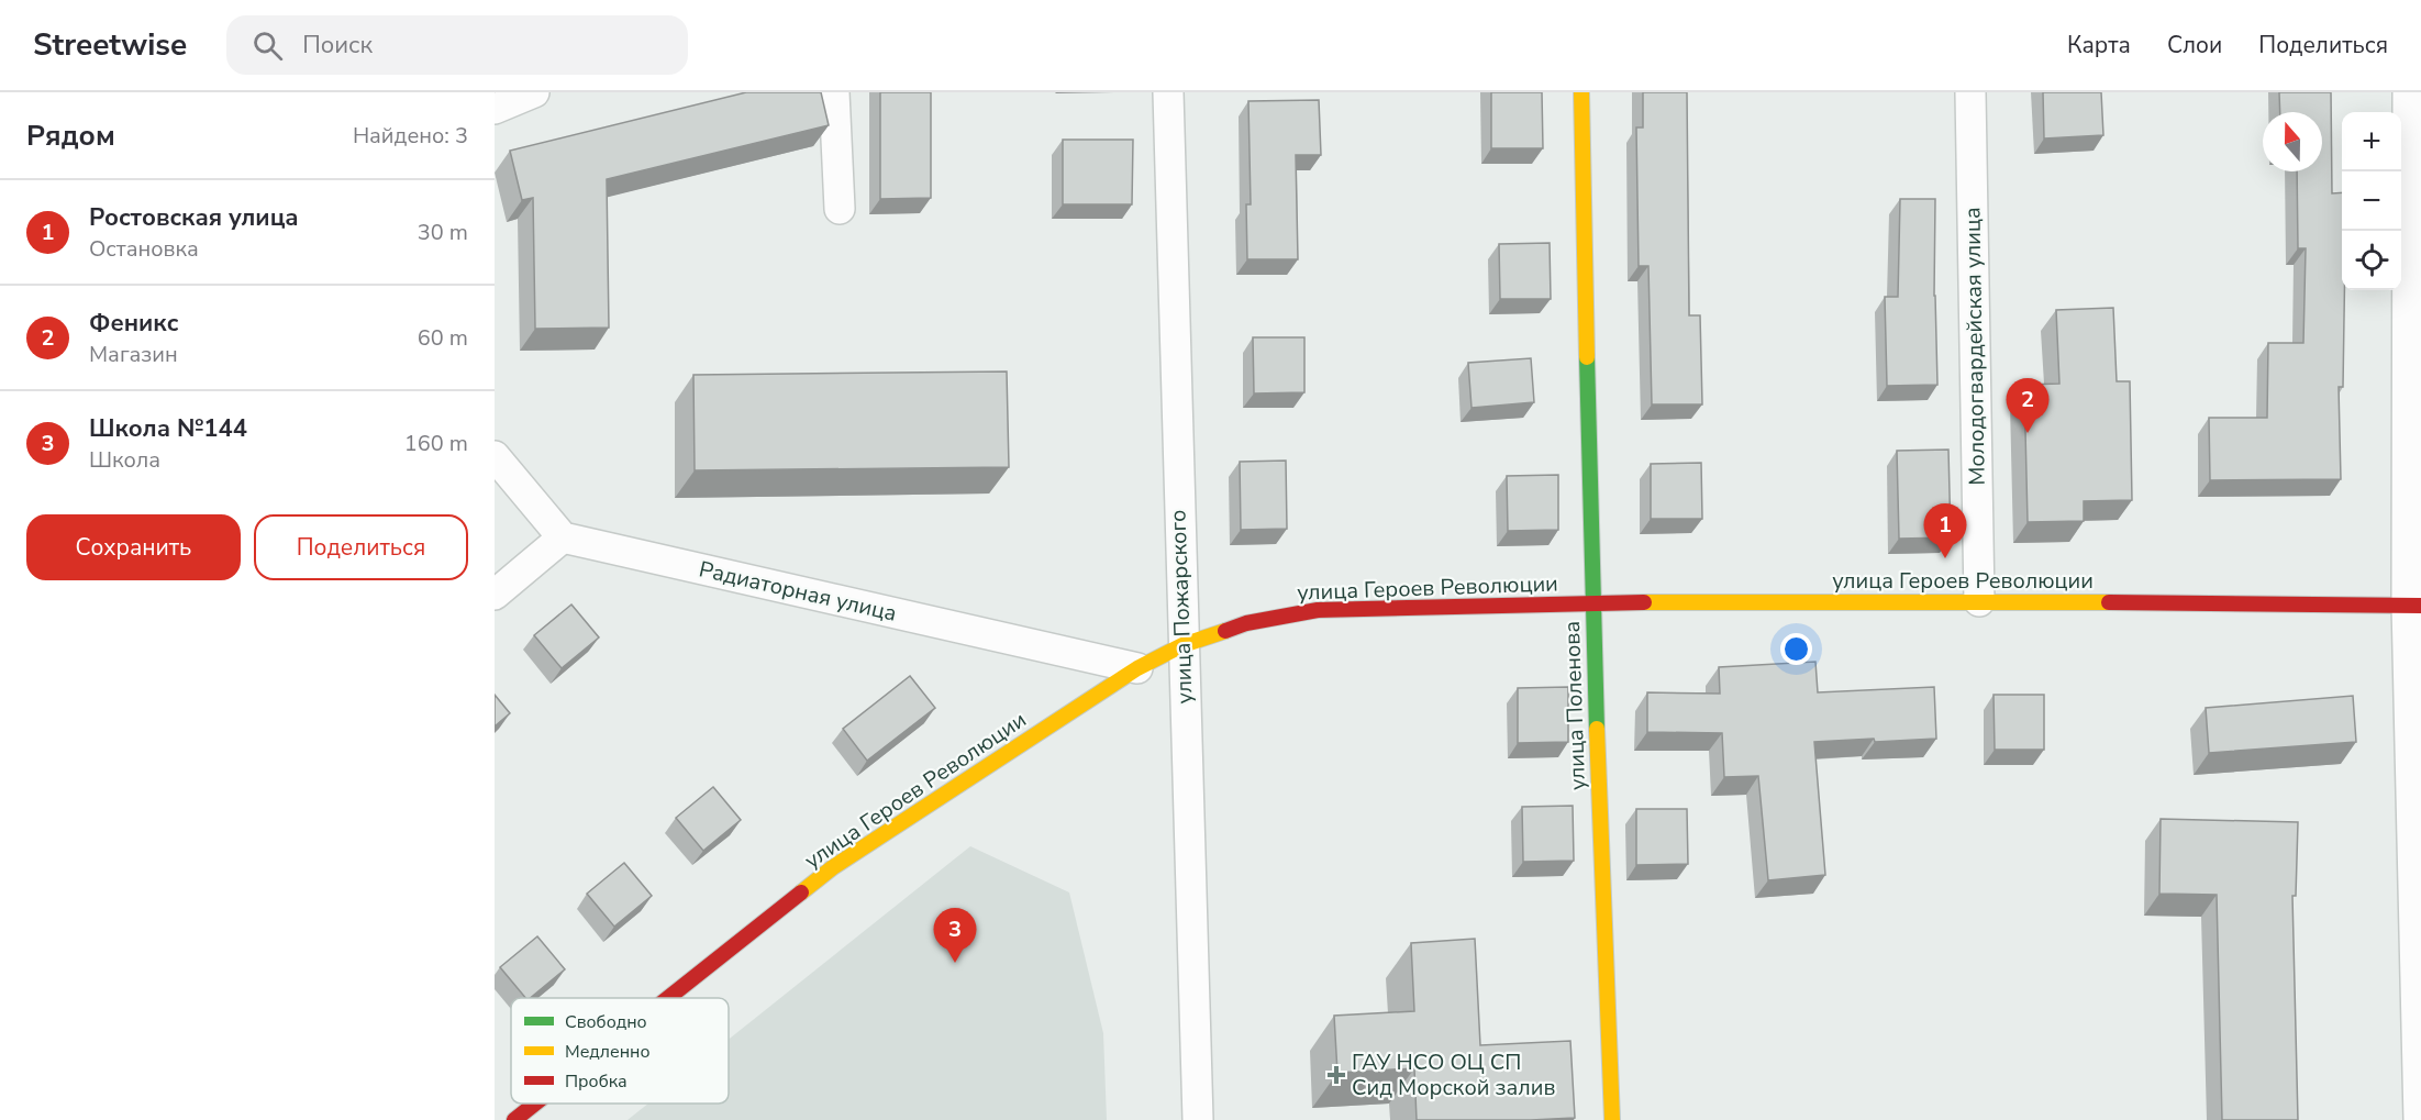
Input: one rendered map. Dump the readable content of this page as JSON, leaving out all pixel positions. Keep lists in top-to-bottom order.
{
  "streets": {
    "street": [
      "Молодогвардейская улица",
      "улица Героев Революции",
      "Радиаторная улица",
      "улица Пожарского",
      "улица Поленова"
    ]
  },
  "crossings": [
    ["Молодогвардейская улица", "улица Героев Революции"],
    ["улица Героев Революции", "Радиаторная улица"],
    ["улица Героев Революции", "улица Пожарского"],
    ["улица Героев Революции", "улица Поленова"]
  ],
  "places": {
    "health": ["ГАУ НСО ОЦ СП Сид Морской залив"]
  },
  "legend": ["Свободно", "Медленно", "Пробка"],
  "north": "top",
  "page": {
    "header": "Streetwise",
    "search": "Поиск",
    "nav": ["Карта", "Слои", "Поделиться"],
    "heading": ["Рядом", "Найдено: 3"],
    "map_buttons": ["+", "−"],
    "list": [
      {
        "mark": "1",
        "name": "Ростовская улица",
        "note": "Остановка",
        "value": "30 m"
      },
      {
        "mark": "2",
        "name": "Феникс",
        "note": "Магазин",
        "value": "60 m"
      },
      {
        "mark": "3",
        "name": "Школа №144",
        "note": "Школа",
        "value": "160 m"
      }
    ],
    "pins": ["2", "1", "3"],
    "buttons": ["Сохранить", "Поделиться"]
  }
}
